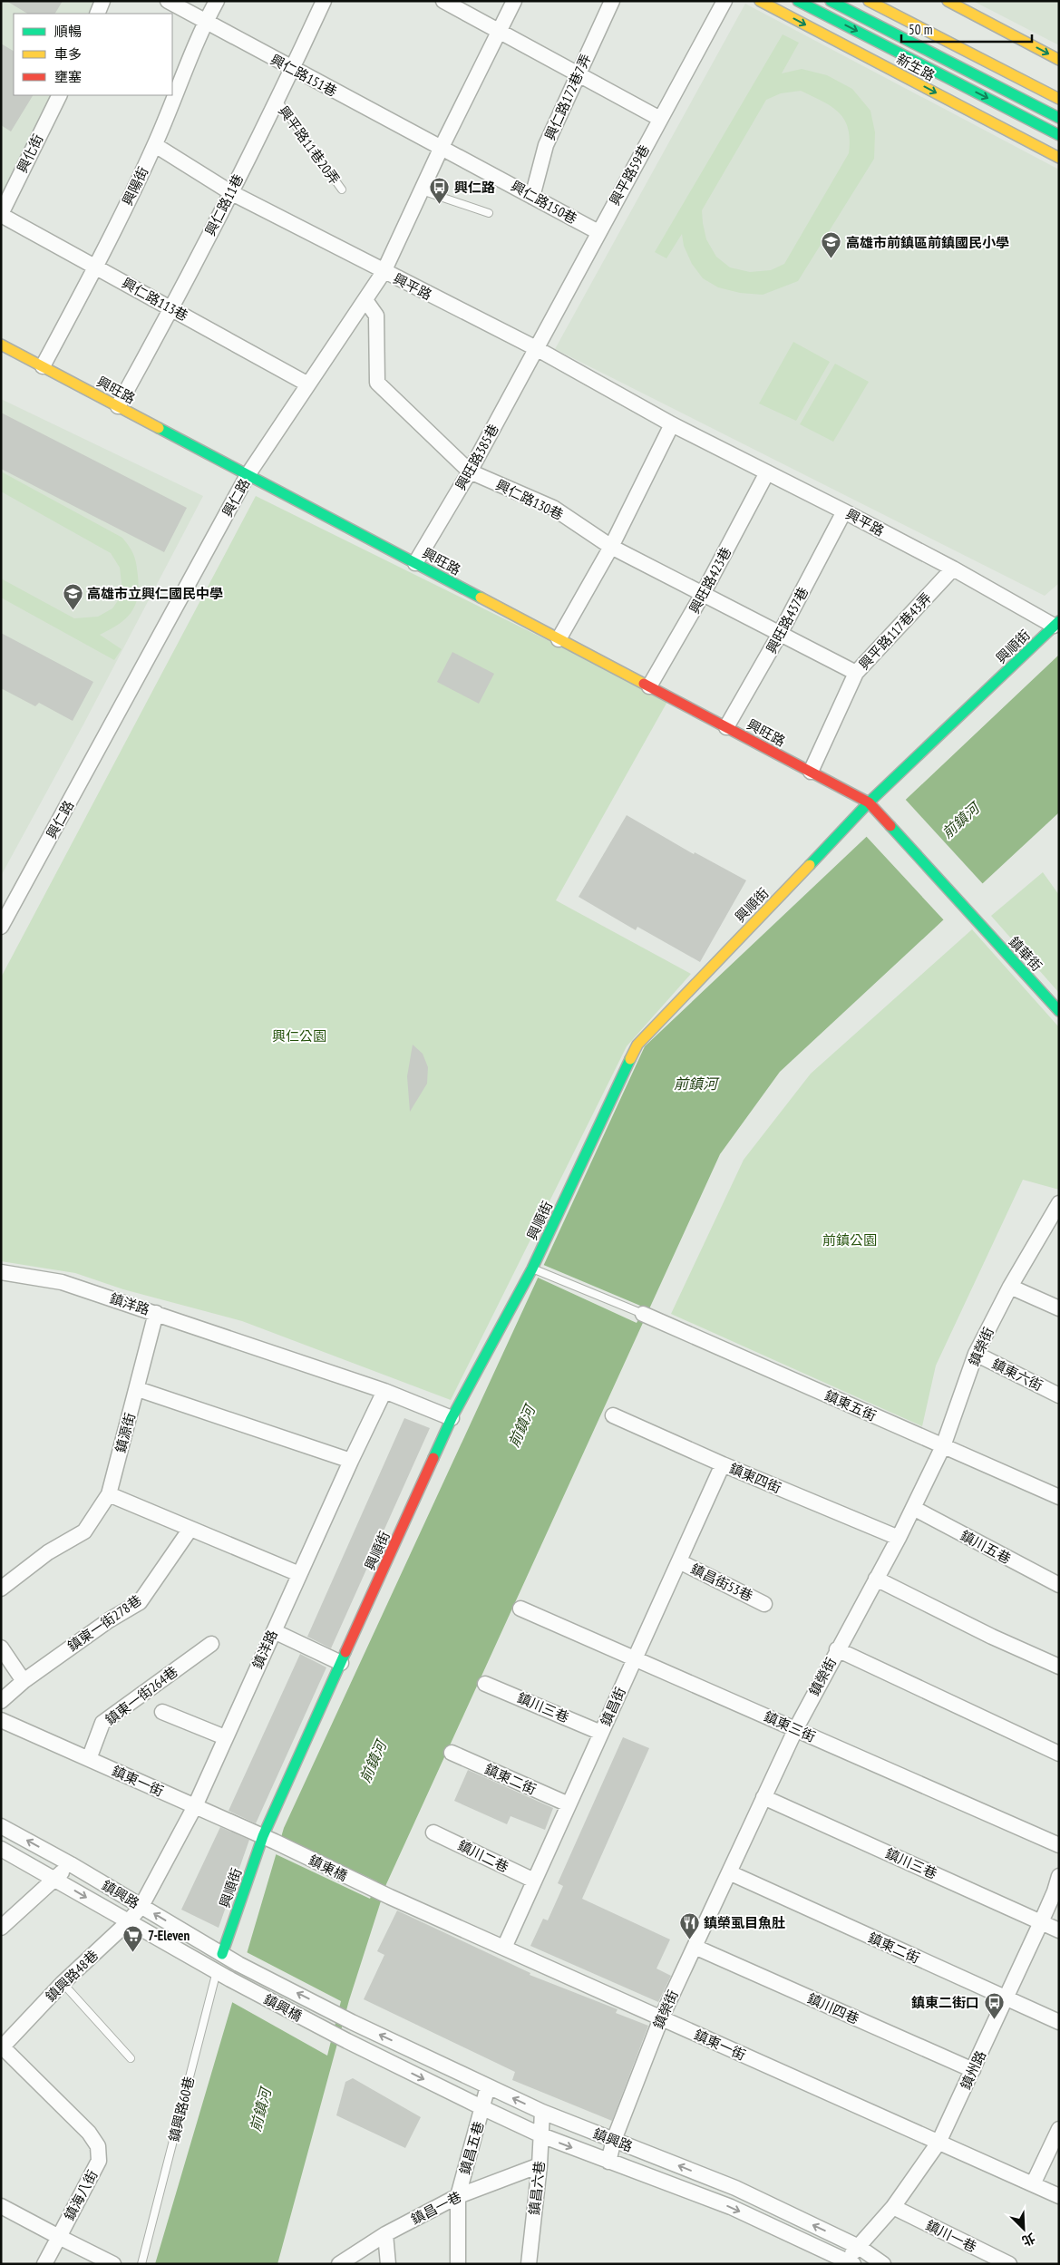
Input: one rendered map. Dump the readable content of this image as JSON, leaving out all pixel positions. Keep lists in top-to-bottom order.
{
  "streets": {
    "main road": [
      "新生路",
      "興旺路",
      "興順街",
      "鎮華街"
    ],
    "street": [
      "興仁路151巷",
      "興仁路172巷7弄",
      "興化街",
      "興平路59巷",
      "興陽街",
      "興仁路150巷",
      "興仁路11巷",
      "興平路",
      "興仁路113巷",
      "興旺路385巷",
      "興仁路",
      "興仁路130巷",
      "興旺路423巷",
      "興旺路437巷",
      "興平路117巷43弄",
      "鎮洋路",
      "鎮榮街",
      "鎮東六街",
      "鎮東五街",
      "鎮源街",
      "鎮東四街",
      "鎮川五巷",
      "鎮昌街53巷",
      "鎮東一街278巷",
      "鎮東一街264巷",
      "鎮昌街",
      "鎮川三巷",
      "鎮東三街",
      "鎮東二街",
      "鎮東一街",
      "鎮川二巷",
      "鎮東橋",
      "鎮興路",
      "鎮興路48巷",
      "鎮興橋",
      "鎮川四巷",
      "鎮州路",
      "鎮昌五巷",
      "鎮昌六巷",
      "鎮海八街",
      "鎮昌一巷",
      "鎮川一巷"
    ],
    "lane": ["興平路11巷20弄", "鎮興路60巷"]
  },
  "crossings": [
    ["興仁路151巷", "興陽街"],
    ["興仁路151巷", "興仁路150巷"],
    ["興仁路151巷", "興仁路11巷"],
    ["興仁路151巷", "興仁路"],
    ["興仁路172巷7弄", "興仁路150巷"],
    ["興平路11巷20弄", "興仁路11巷"],
    ["興化街", "興仁路113巷"],
    ["興平路59巷", "興仁路150巷"],
    ["興平路59巷", "興平路"],
    ["興平路59巷", "興旺路385巷"],
    ["興陽街", "興平路"],
    ["興陽街", "興仁路113巷"],
    ["興陽街", "興旺路"],
    ["興仁路150巷", "興仁路"],
    ["興仁路11巷", "興平路"],
    ["興仁路11巷", "興仁路113巷"],
    ["興仁路11巷", "興旺路"],
    ["興平路", "興旺路385巷"],
    ["興平路", "興仁路"],
    ["興平路", "興旺路423巷"],
    ["興平路", "興旺路437巷"],
    ["興平路", "興平路117巷43弄"],
    ["興平路", "興順街"],
    ["興仁路113巷", "興仁路"],
    ["興旺路", "興旺路385巷"],
    ["興旺路", "興仁路"],
    ["興旺路", "興旺路423巷"],
    ["興旺路", "興旺路437巷"],
    ["興旺路", "興平路117巷43弄"],
    ["興旺路", "興順街"],
    ["興旺路", "鎮華街"],
    ["興旺路385巷", "興仁路130巷"],
    ["興仁路130巷", "興旺路423巷"],
    ["興仁路130巷", "興旺路437巷"],
    ["興仁路130巷", "興平路117巷43弄"],
    ["興順街", "鎮華街"],
    ["興順街", "鎮洋路"],
    ["興順街", "鎮東一街"],
    ["興順街", "鎮東橋"],
    ["興順街", "鎮興路"],
    ["興順街", "鎮興路60巷"],
    ["鎮洋路", "鎮源街"],
    ["鎮洋路", "鎮東一街"],
    ["鎮洋路", "鎮興路"],
    ["鎮洋路", "鎮興路48巷"],
    ["鎮榮街", "鎮東六街"],
    ["鎮榮街", "鎮東五街"],
    ["鎮榮街", "鎮東四街"],
    ["鎮榮街", "鎮川五巷"],
    ["鎮榮街", "鎮川三巷"],
    ["鎮榮街", "鎮東三街"],
    ["鎮榮街", "鎮東二街"],
    ["鎮榮街", "鎮東一街"],
    ["鎮榮街", "鎮興路"],
    ["鎮榮街", "鎮川四巷"],
    ["鎮東四街", "鎮昌街"],
    ["鎮昌街53巷", "鎮昌街"],
    ["鎮東一街264巷", "鎮東一街"],
    ["鎮昌街", "鎮川三巷"],
    ["鎮昌街", "鎮東三街"],
    ["鎮昌街", "鎮東二街"],
    ["鎮昌街", "鎮東一街"],
    ["鎮昌街", "鎮川二巷"],
    ["鎮川三巷", "鎮州路"],
    ["鎮東二街", "鎮州路"],
    ["鎮東一街", "鎮東橋"],
    ["鎮東一街", "鎮州路"],
    ["鎮興路", "鎮興路48巷"],
    ["鎮興路", "鎮興橋"],
    ["鎮興路", "鎮州路"],
    ["鎮興路", "鎮興路60巷"],
    ["鎮興路", "鎮昌五巷"],
    ["鎮興路", "鎮昌六巷"],
    ["鎮興路48巷", "鎮海八街"],
    ["鎮川四巷", "鎮州路"],
    ["鎮州路", "鎮川一巷"],
    ["鎮昌五巷", "鎮昌一巷"],
    ["鎮昌六巷", "鎮昌一巷"]
  ],
  "water": ["前鎮河"],
  "parks": ["興仁公園", "前鎮公園"],
  "places": {
    "bus stop": ["興仁路", "鎮東二街口"],
    "school or university": ["高雄市前鎮區前鎮國民小學", "高雄市立興仁國民中學"],
    "restaurant": ["鎮榮虱目魚肚"],
    "supermarket": ["7-Eleven"]
  },
  "legend": ["順暢", "車多", "壅塞"],
  "scale_bar": "50 m",
  "north": "bottom right"
}
